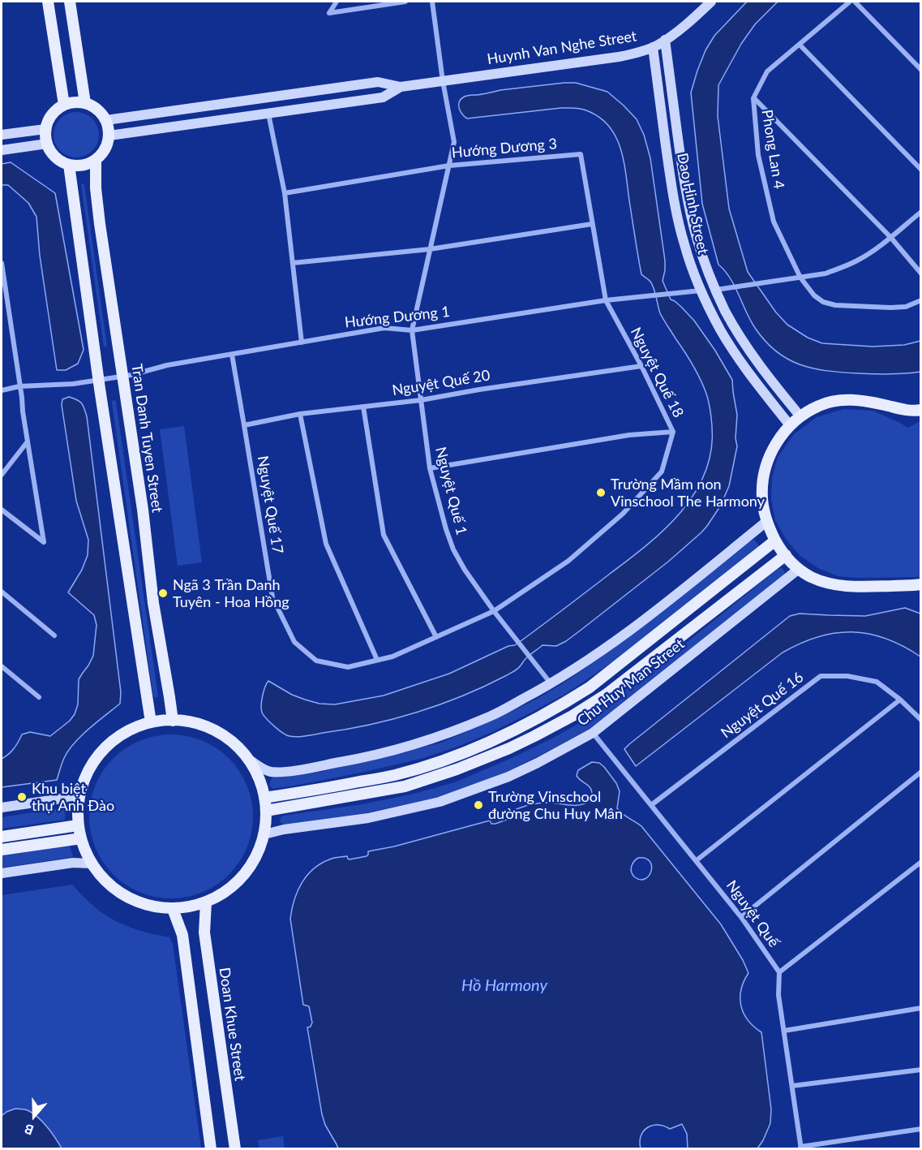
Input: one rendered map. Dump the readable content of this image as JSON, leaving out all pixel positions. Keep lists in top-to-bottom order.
{
  "streets": {
    "main road": ["Tran Danh Tuyen Street", "Chu Huy Man Street", "Doan Khue Street"],
    "street": [
      "Huynh Van Nghe Street",
      "Hướng Dương 3",
      "Phong Lan 4",
      "Dao Hinh Street",
      "Hướng Dương 1",
      "Nguyệt Quế 18",
      "Nguyệt Quế 20",
      "Nguyệt Quế 1",
      "Nguyệt Quế 17",
      "Nguyệt Quế 16",
      "Nguyệt Quế"
    ]
  },
  "crossings": [
    ["Huynh Van Nghe Street", "Dao Hinh Street"],
    ["Huynh Van Nghe Street", "Tran Danh Tuyen Street"],
    ["Huynh Van Nghe Street", "Nguyệt Quế 1"],
    ["Hướng Dương 3", "Hướng Dương 1"],
    ["Hướng Dương 3", "Nguyệt Quế 18"],
    ["Hướng Dương 3", "Nguyệt Quế 1"],
    ["Dao Hinh Street", "Hướng Dương 1"],
    ["Hướng Dương 1", "Nguyệt Quế 18"],
    ["Hướng Dương 1", "Tran Danh Tuyen Street"],
    ["Hướng Dương 1", "Nguyệt Quế 1"],
    ["Hướng Dương 1", "Nguyệt Quế 17"],
    ["Nguyệt Quế 18", "Nguyệt Quế 20"],
    ["Nguyệt Quế 18", "Nguyệt Quế 1"],
    ["Nguyệt Quế 18", "Nguyệt Quế 17"],
    ["Nguyệt Quế 20", "Nguyệt Quế 1"],
    ["Nguyệt Quế 20", "Nguyệt Quế 17"],
    ["Nguyệt Quế 1", "Nguyệt Quế 17"],
    ["Chu Huy Man Street", "Nguyệt Quế"],
    ["Nguyệt Quế 16", "Nguyệt Quế"]
  ],
  "water": ["Hồ Harmony"],
  "places": [
    "Trường Mầm non Vinschool The Harmony",
    "Ngã 3 Trần Danh Tuyên - Hoa Hồng",
    "Khu biệt thự Anh Đào",
    "Trường Vinschool đường Chu Huy Mân"
  ],
  "north": "bottom"
}
